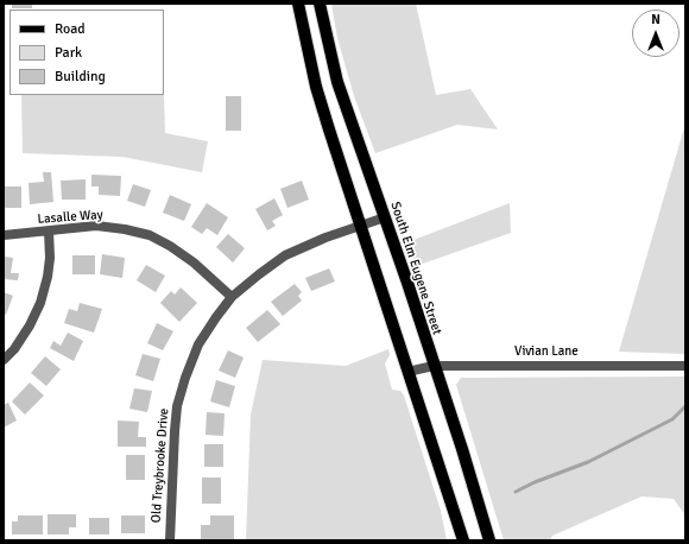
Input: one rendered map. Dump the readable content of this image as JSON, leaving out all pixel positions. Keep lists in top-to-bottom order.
{
  "streets": {
    "main road": ["South Elm Eugene Street"],
    "street": ["Lasalle Way", "Vivian Lane", "Old Treybrooke Drive"]
  },
  "crossings": [
    ["Lasalle Way", "Old Treybrooke Drive"],
    ["South Elm Eugene Street", "Vivian Lane"],
    ["South Elm Eugene Street", "Old Treybrooke Drive"]
  ],
  "legend": ["Road", "Park", "Building"],
  "north": "top"
}
